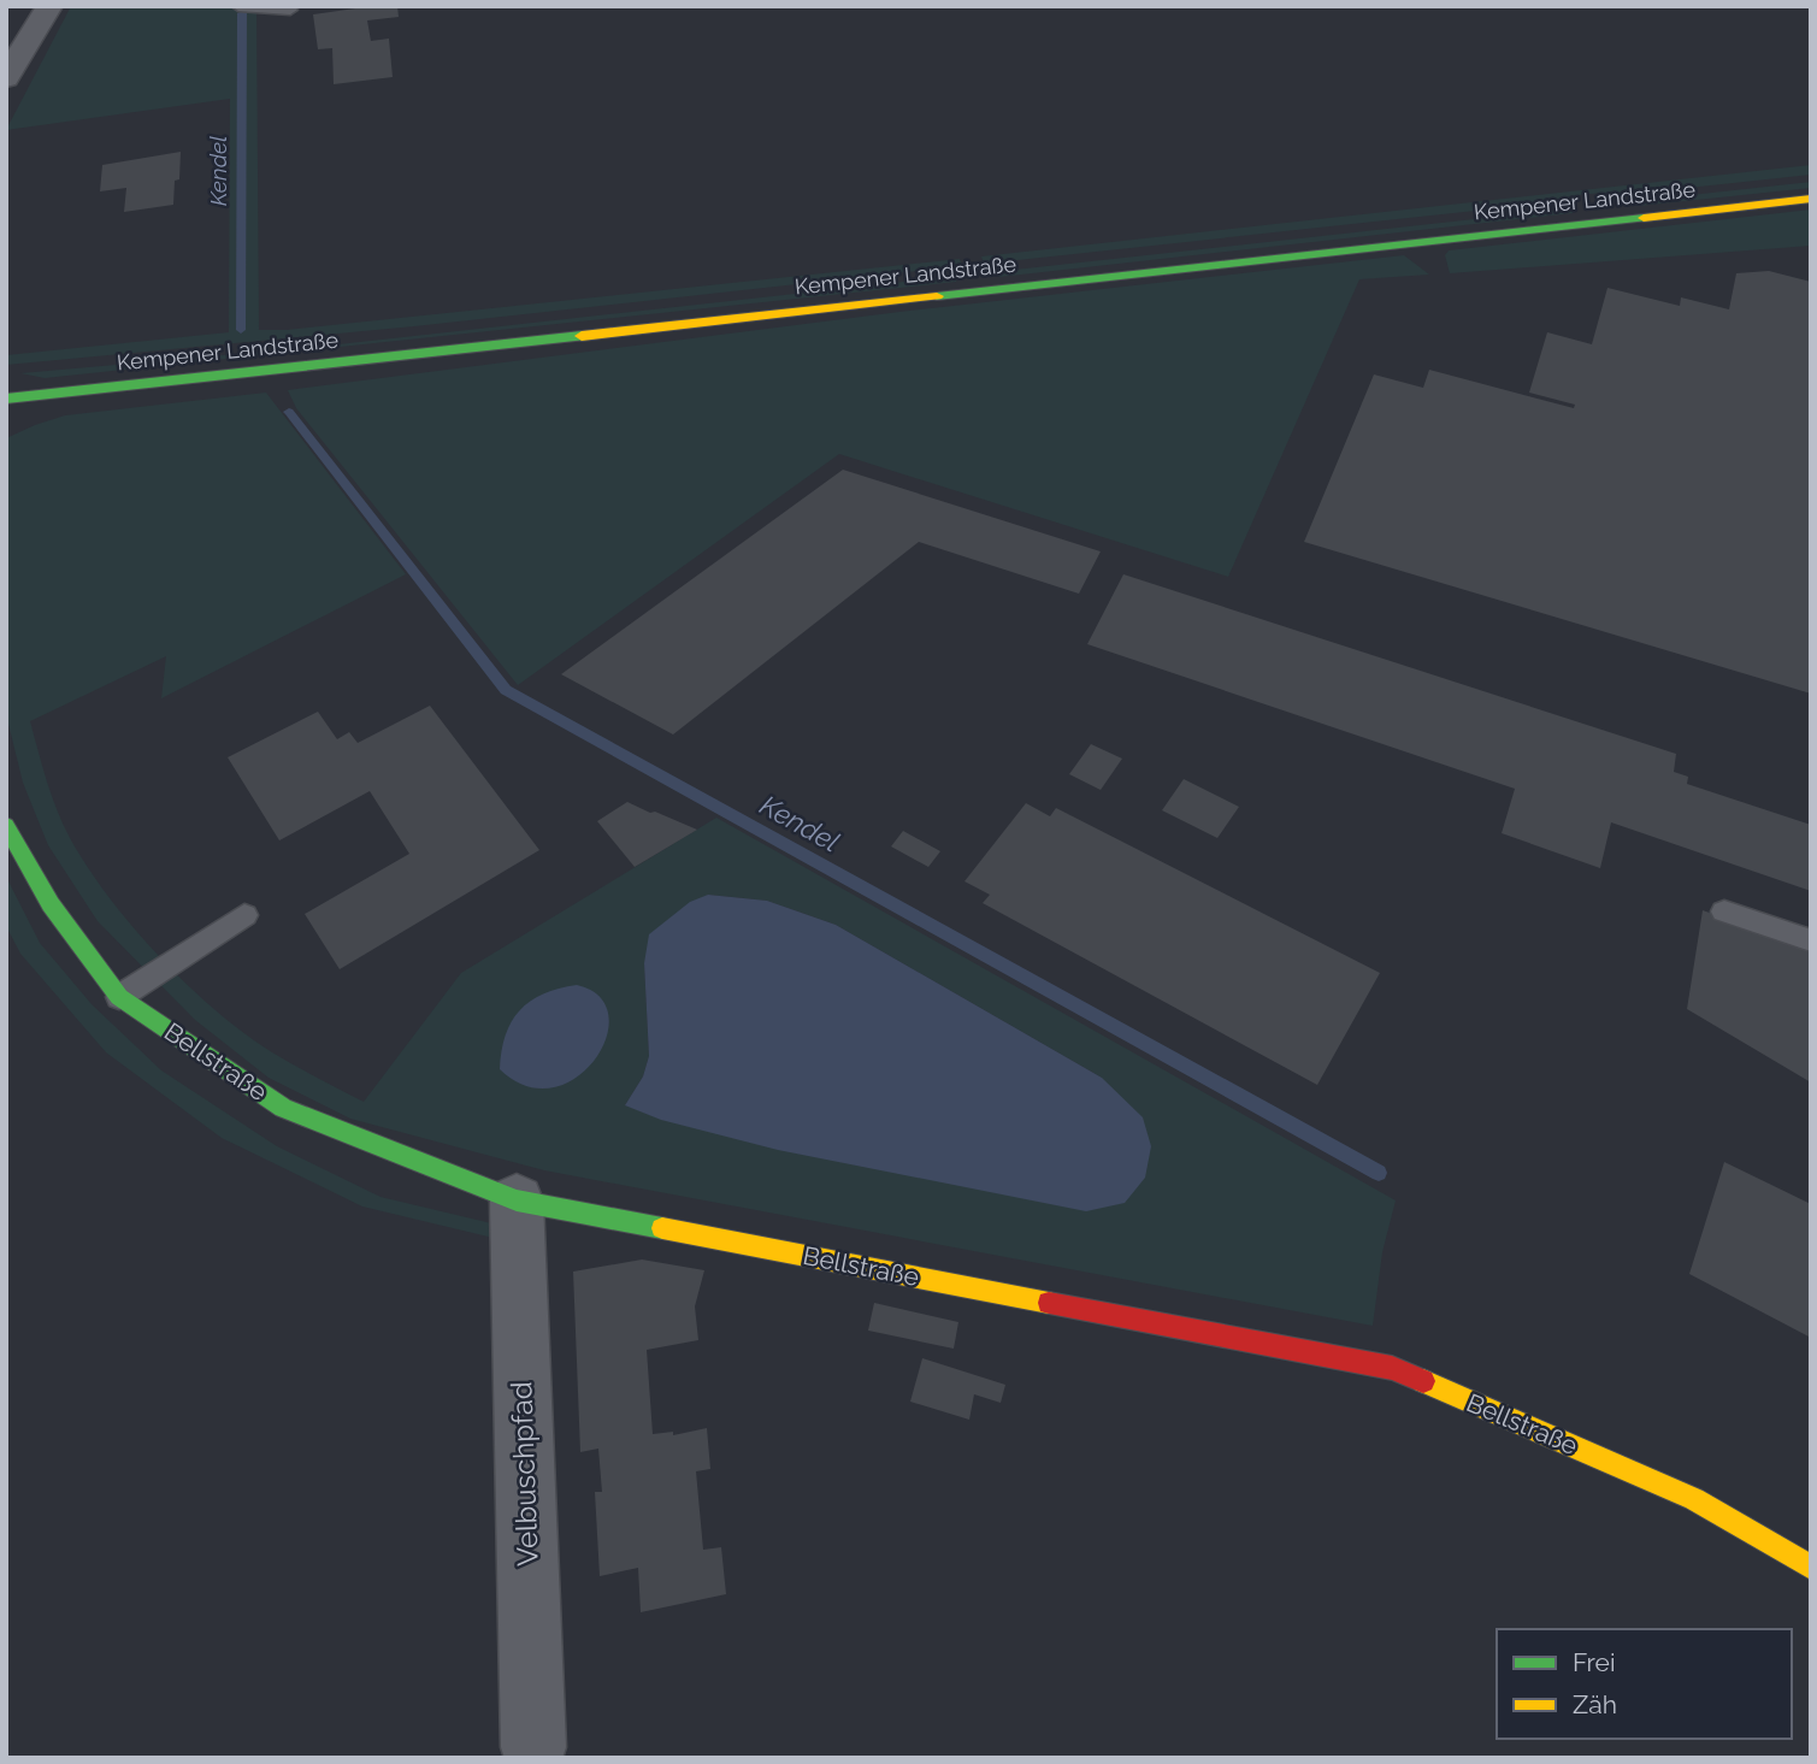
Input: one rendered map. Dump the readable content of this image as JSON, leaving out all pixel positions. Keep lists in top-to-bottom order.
{
  "streets": {
    "street": ["Kempener Landstraße", "Bellstraße", "Velbuschpfad"]
  },
  "crossings": [
    ["Bellstraße", "Velbuschpfad"]
  ],
  "water": ["Kendel"],
  "legend": ["Frei", "Zäh"]
}
